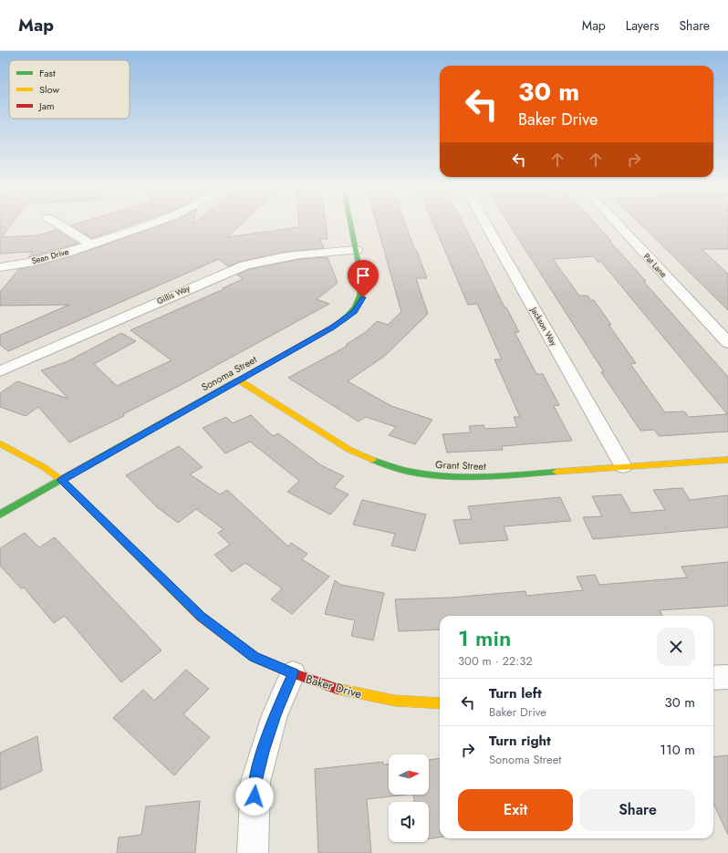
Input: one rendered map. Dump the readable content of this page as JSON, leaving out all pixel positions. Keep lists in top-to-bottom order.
{
  "streets": {
    "street": [
      "Sean Drive",
      "Pat Lane",
      "Gillis Way",
      "Jackson Way",
      "Sonoma Street",
      "Grant Street",
      "Baker Drive"
    ]
  },
  "crossings": [
    ["Gillis Way", "Sonoma Street"],
    ["Jackson Way", "Grant Street"],
    ["Sonoma Street", "Grant Street"],
    ["Sonoma Street", "Baker Drive"]
  ],
  "legend": ["Fast", "Slow", "Jam"],
  "north": "right",
  "page": {
    "header": "Map",
    "nav": ["Map", "Layers", "Share"],
    "turn": ["30 m", "Baker Drive"],
    "heading": ["1 min", "300 m · 22:32"],
    "list": [
      {
        "name": "Turn left",
        "note": "Baker Drive",
        "value": "30 m"
      },
      {
        "name": "Turn right",
        "note": "Sonoma Street",
        "value": "110 m"
      }
    ],
    "buttons": ["Exit", "Share"]
  }
}
